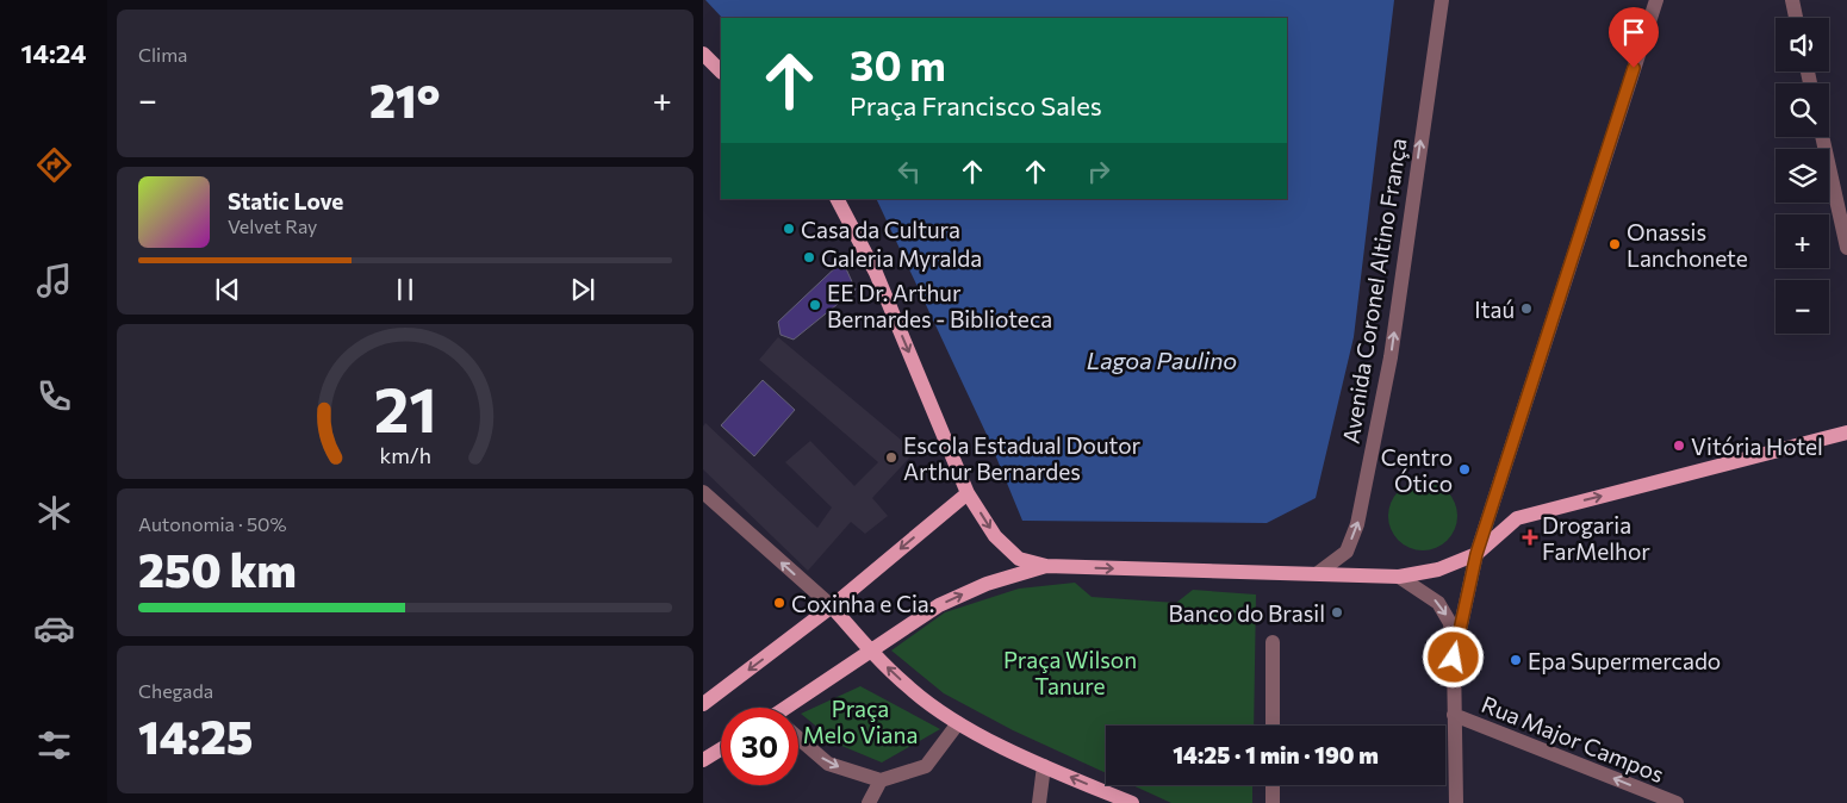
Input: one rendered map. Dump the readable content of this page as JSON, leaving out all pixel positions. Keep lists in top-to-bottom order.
{
  "streets": {
    "street": ["Avenida Coronel Altino França", "Rua Major Campos"]
  },
  "one_way": ["Avenida Coronel Altino França", "Rua Major Campos"],
  "water": ["Lagoa Paulino"],
  "parks": ["Praça Wilson Tanure", "Praça Melo Viana"],
  "places": {
    "other": [
      "Casa da Cultura",
      "Onassis Lanchonete",
      "Galeria Myralda",
      "EE Dr. Arthur Bernardes - Biblioteca",
      "Itaú",
      "Vitória Hotel",
      "Escola Estadual Doutor Arthur Bernardes",
      "Centro Ótico",
      "Coxinha e Cia.",
      "Banco do Brasil",
      "Epa Supermercado"
    ],
    "health": ["Drogaria FarMelhor"]
  },
  "page": {
    "tabs": "14:24",
    "tile": [
      "Clima",
      ["Autonomia · 50%", "250 km"],
      ["Chegada", "14:25"]
    ],
    "map_buttons": ["+", "−"],
    "turn": ["30 m", "Praça Francisco Sales"],
    "heat": ["−", "21°", "+"],
    "song": ["Static Love", "Velvet Ray"],
    "limit": "30",
    "trip": "14:25 · 1 min · 190 m",
    "gauge": ["21", "km/h"]
  }
}
